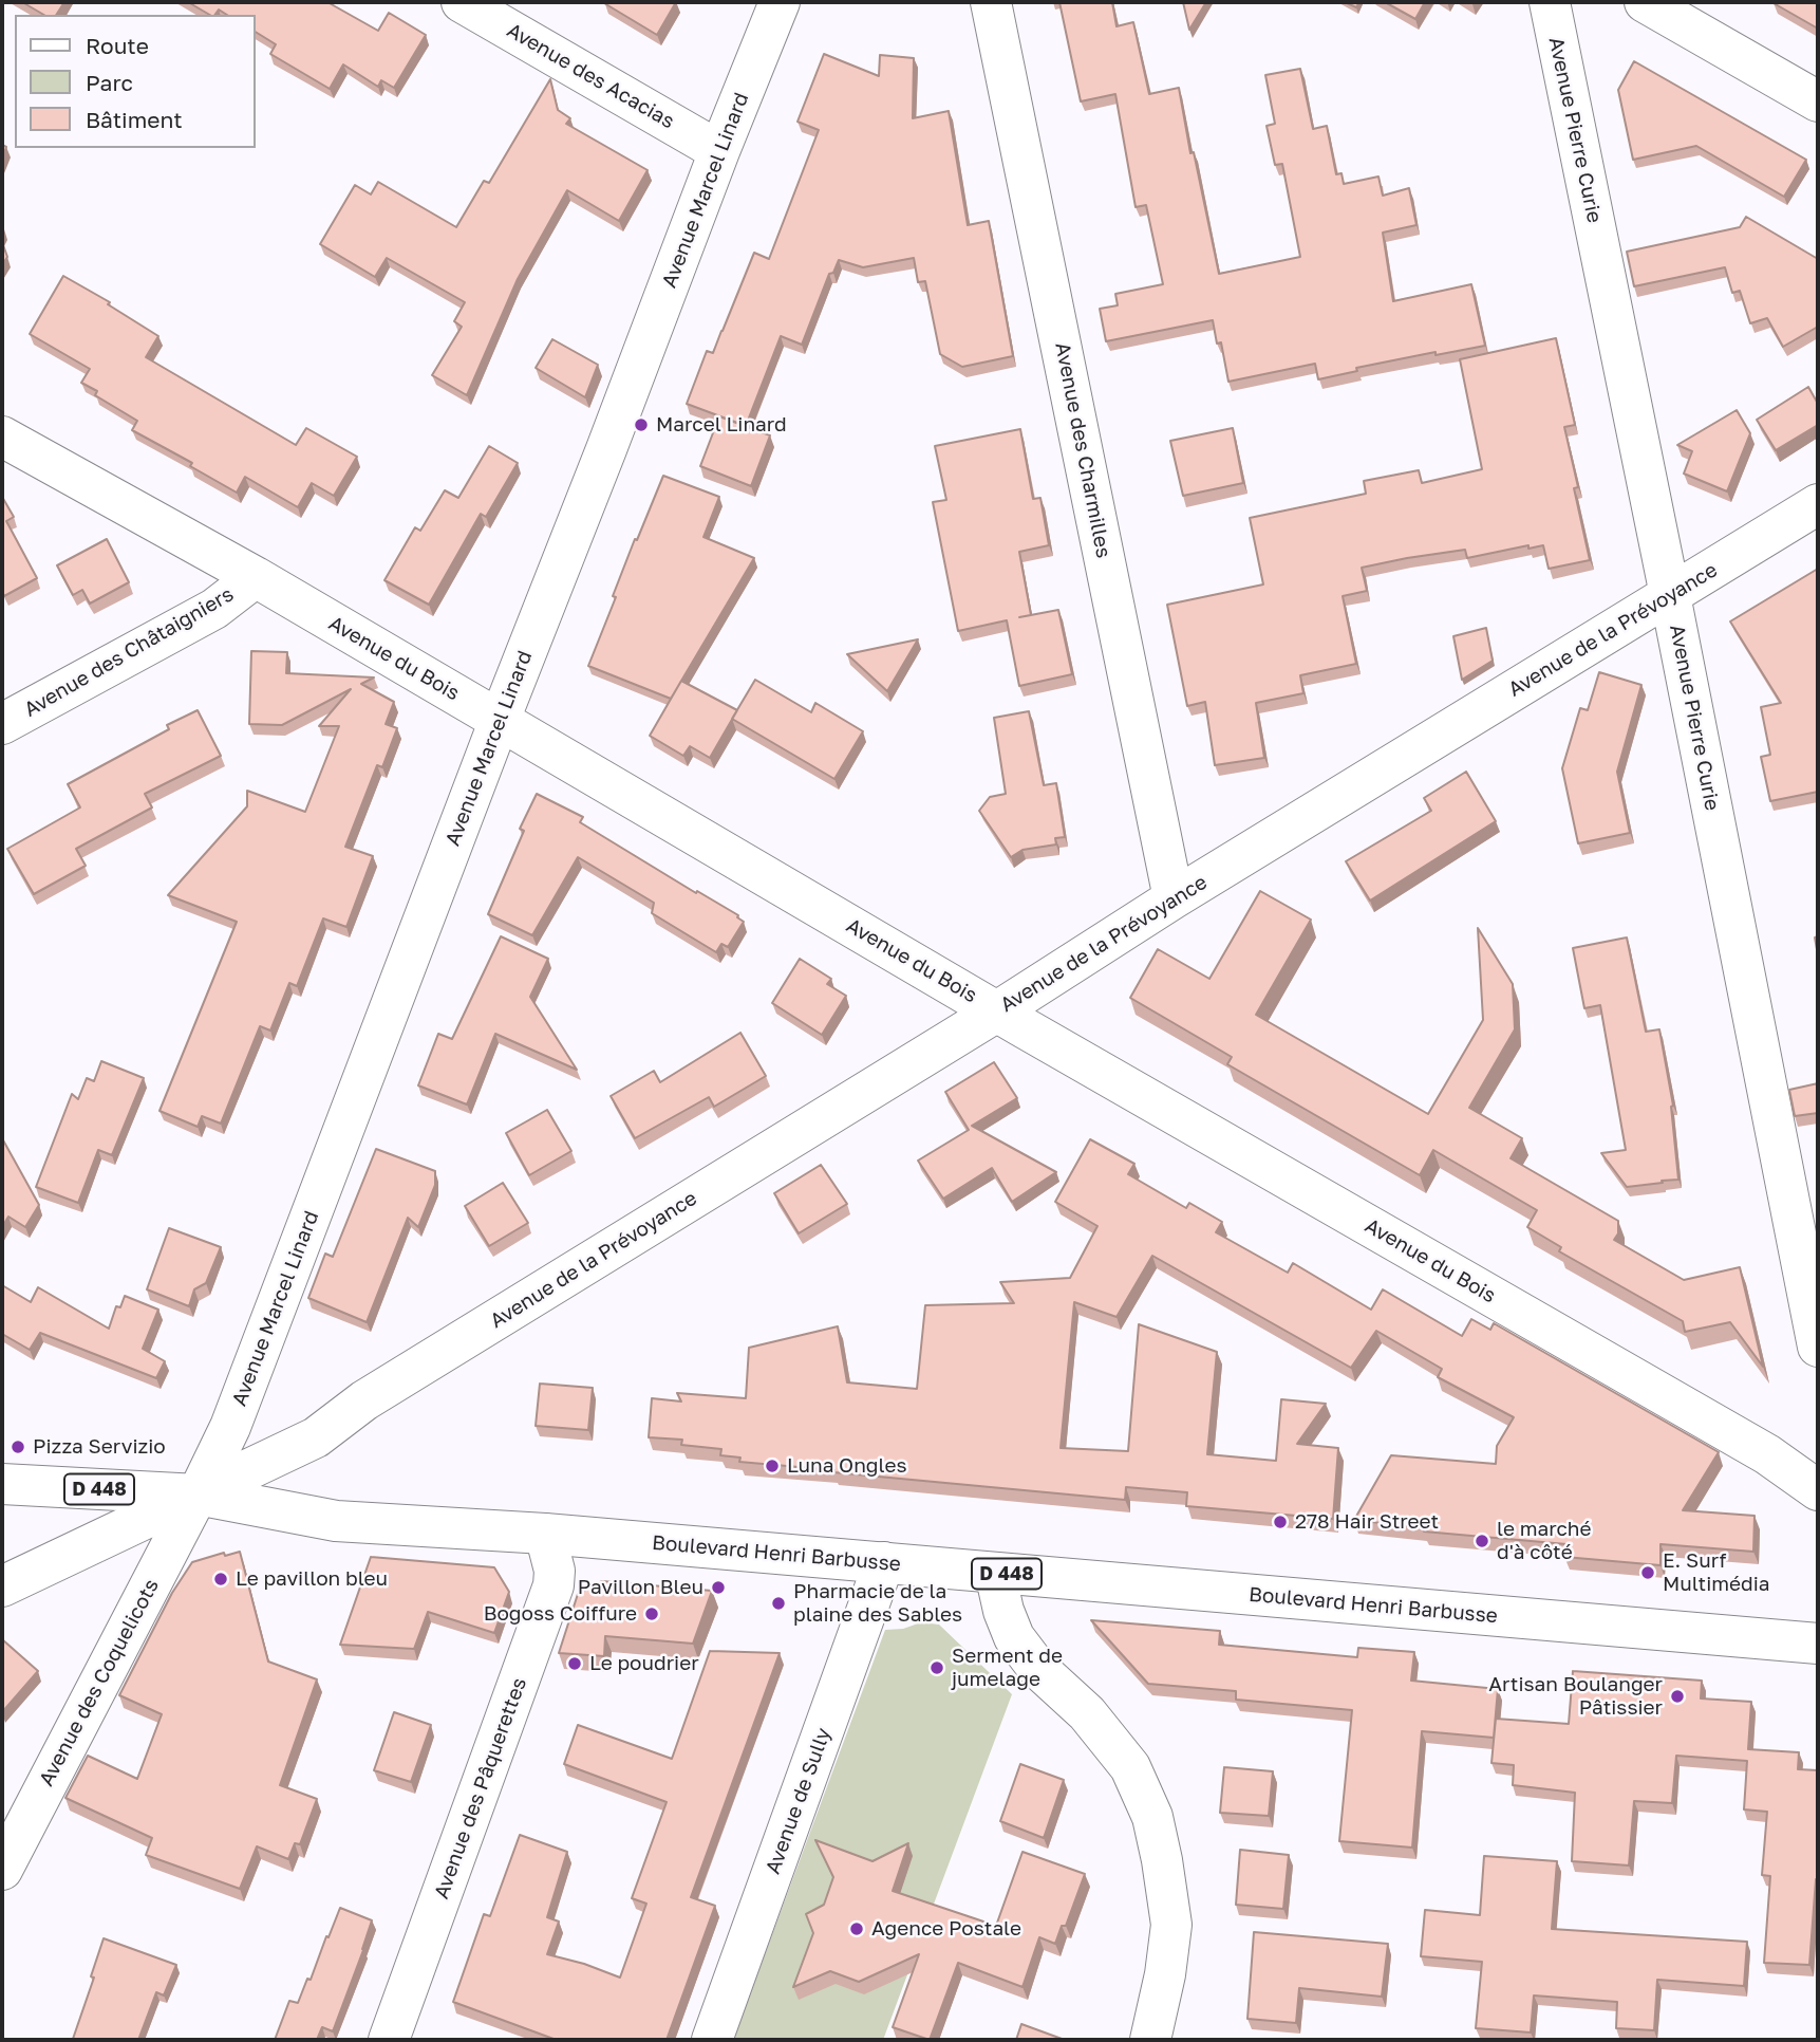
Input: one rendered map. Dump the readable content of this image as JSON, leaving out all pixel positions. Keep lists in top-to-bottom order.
{
  "streets": {
    "street": [
      "Avenue des Acacias",
      "Avenue Pierre Curie",
      "Avenue Marcel Linard",
      "Avenue des Charmilles",
      "Avenue de la Prévoyance",
      "Avenue des Châtaigniers",
      "Avenue du Bois",
      "D 448",
      "Boulevard Henri Barbusse",
      "Avenue des Coquelicots",
      "Avenue des Pâquerettes",
      "Avenue de Sully"
    ]
  },
  "crossings": [
    ["Avenue des Acacias", "Avenue Marcel Linard"],
    ["Avenue Pierre Curie", "Avenue de la Prévoyance"],
    ["Avenue Marcel Linard", "Avenue de la Prévoyance"],
    ["Avenue Marcel Linard", "Avenue du Bois"],
    ["Avenue Marcel Linard", "Boulevard Henri Barbusse"],
    ["Avenue Marcel Linard", "Avenue des Coquelicots"],
    ["Avenue des Charmilles", "Avenue de la Prévoyance"],
    ["Avenue de la Prévoyance", "Avenue du Bois"],
    ["Avenue de la Prévoyance", "Boulevard Henri Barbusse"],
    ["Avenue de la Prévoyance", "Avenue des Coquelicots"],
    ["Avenue des Châtaigniers", "Avenue du Bois"],
    ["Boulevard Henri Barbusse", "Avenue des Coquelicots"],
    ["Boulevard Henri Barbusse", "Avenue des Pâquerettes"],
    ["Boulevard Henri Barbusse", "Avenue de Sully"]
  ],
  "places": [
    "Marcel Linard",
    "Pizza Servizio",
    "Luna Ongles",
    "278 Hair Street",
    "le marché d'à côté",
    "E. Surf Multimédia",
    "Le pavillon bleu",
    "Pavillon Bleu",
    "Pharmacie de la plaine des Sables",
    "Bogoss Coiffure",
    "Le poudrier",
    "Serment de jumelage",
    "Artisan Boulanger Pâtissier",
    "Agence Postale"
  ],
  "legend": ["Route", "Parc", "Bâtiment"]
}
